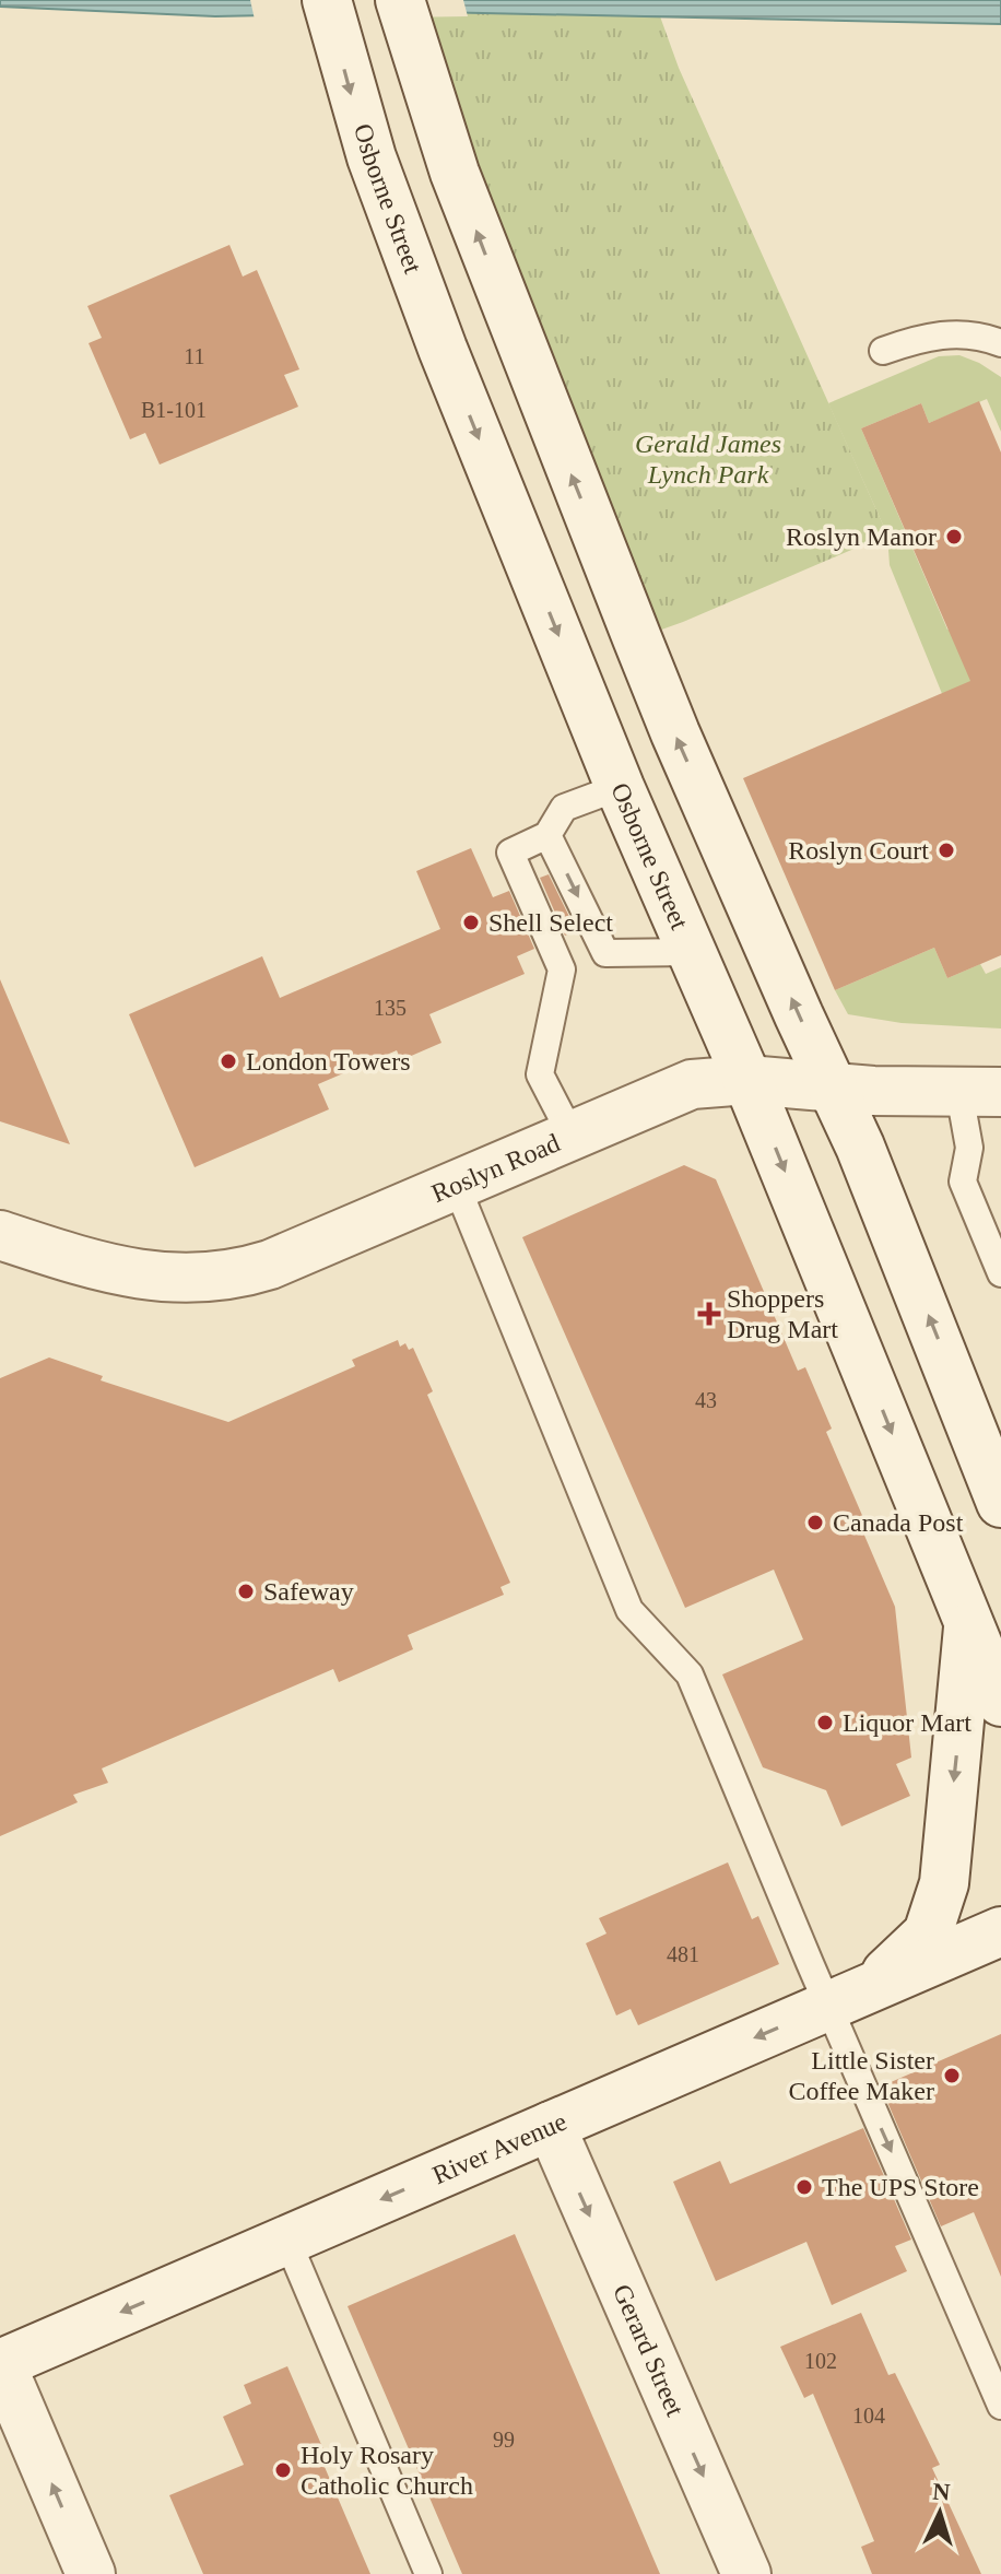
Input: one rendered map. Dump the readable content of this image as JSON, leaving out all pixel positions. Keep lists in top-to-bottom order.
{
  "streets": {
    "main road": [
      "Osborne Street",
      "Roslyn Road",
      "River Avenue",
      "Gerard Street"
    ]
  },
  "crossings": [
    ["Osborne Street", "Roslyn Road"],
    ["River Avenue", "Gerard Street"]
  ],
  "one_way": ["River Avenue", "Gerard Street"],
  "parks": ["Gerald James Lynch Park"],
  "places": {
    "other": [
      "Roslyn Manor",
      "Roslyn Court",
      "Shell Select",
      "London Towers",
      "Canada Post",
      "Safeway",
      "Liquor Mart",
      "Little Sister Coffee Maker",
      "The UPS Store",
      "Holy Rosary Catholic Church"
    ],
    "health": ["Shoppers Drug Mart"]
  },
  "house_numbers": [
    "11",
    "B1-101",
    "135",
    "43",
    "481",
    "102",
    "104",
    "99"
  ],
  "north": "top"
}
